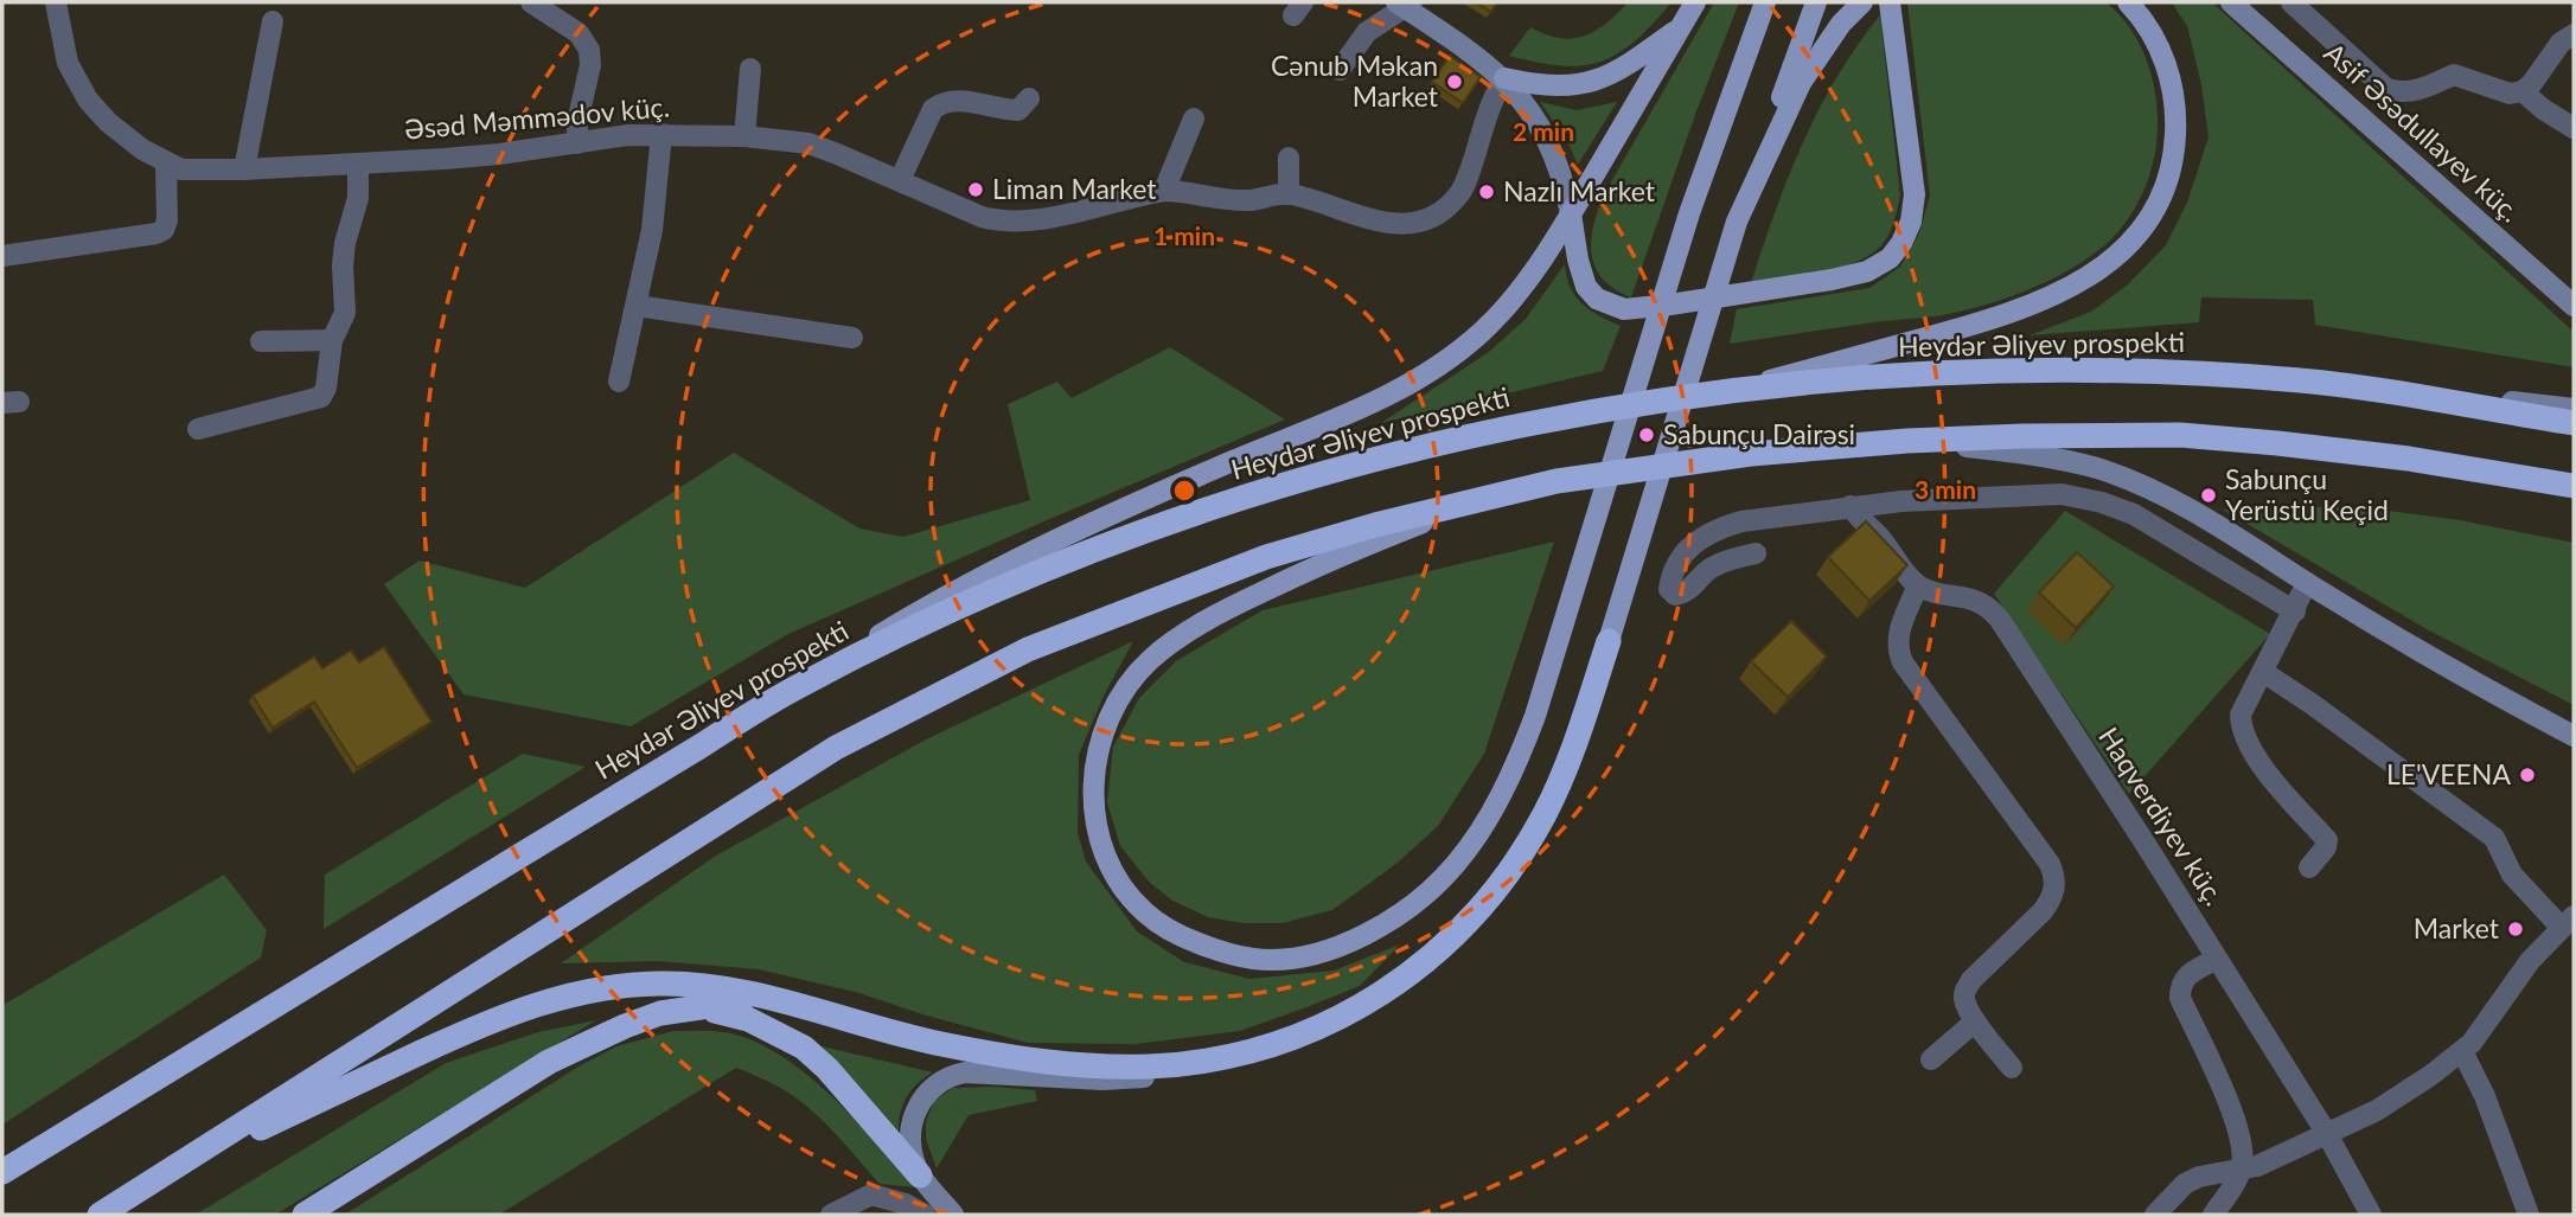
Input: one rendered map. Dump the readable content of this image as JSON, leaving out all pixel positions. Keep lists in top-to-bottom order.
{
  "streets": {
    "highway": ["Heydər Əliyev prospekti"],
    "main road": ["Asif Əsədullayev küç."],
    "street": ["Əsəd Məmmədov küç.", "Haqverdiyev küç."]
  },
  "places": [
    "Cənub Məkan Market",
    "Liman Market",
    "Nazlı Market",
    "Sabunçu Dairəsi",
    "Sabunçu Yerüstü Keçid",
    "LE'VEENA",
    "Market"
  ],
  "rings": ["2 min", "1 min", "3 min"]
}
